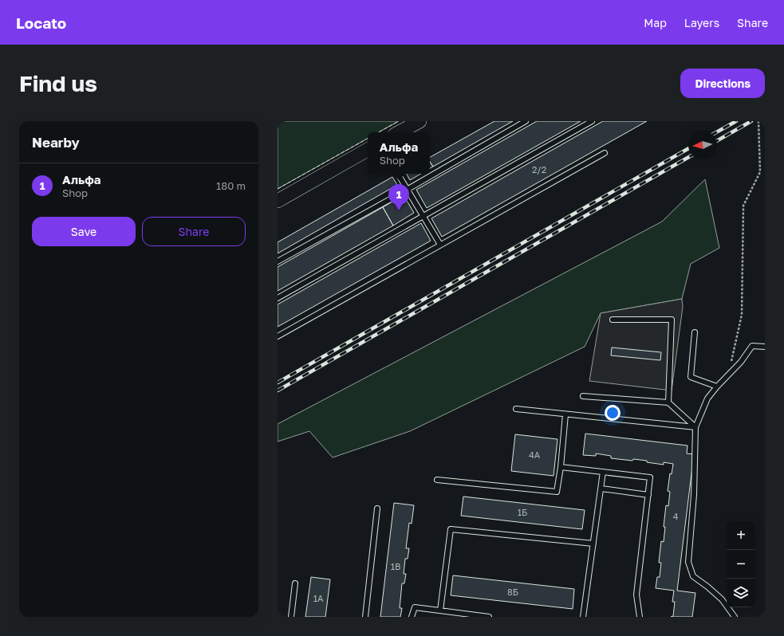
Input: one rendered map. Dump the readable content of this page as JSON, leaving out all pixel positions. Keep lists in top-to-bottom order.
{
  "house_numbers": [
    "2/2",
    "4А",
    "1Б",
    "4",
    "1В",
    "8Б",
    "1А"
  ],
  "north": "left",
  "page": {
    "header": "Locato",
    "nav": ["Map", "Layers", "Share"],
    "buttons": [
      "Directions",
      ["Save", "Share"]
    ],
    "title": "Find us",
    "heading": "Nearby",
    "popup": ["Альфа", "Shop"],
    "list": [
      {
        "mark": "1",
        "name": "Альфа",
        "note": "Shop",
        "value": "180 m"
      }
    ],
    "pins": "1",
    "map_buttons": ["+", "−"]
  }
}
